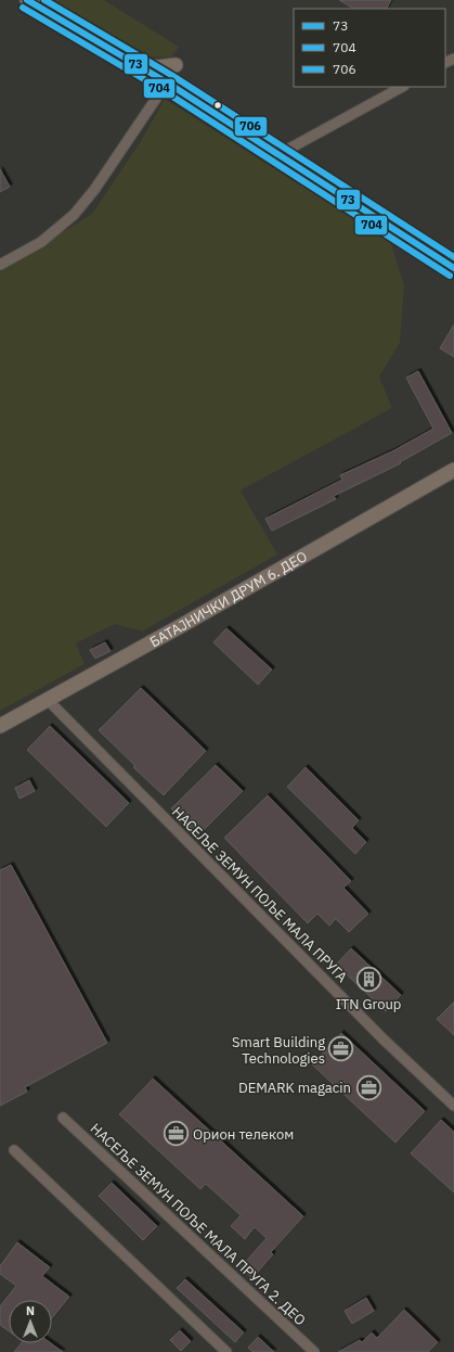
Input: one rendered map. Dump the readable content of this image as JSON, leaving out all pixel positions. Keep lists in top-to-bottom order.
{
  "streets": {
    "main road": ["БАТАЈНИЧКИ ДРУМ 6. ДЕО"],
    "street": ["НАСЕЉЕ ЗЕМУН ПОЉЕ МАЛА ПРУГА", "НАСЕЉЕ ЗЕМУН ПОЉЕ МАЛА ПРУГА 2. ДЕО"]
  },
  "crossings": [
    ["БАТАЈНИЧКИ ДРУМ 6. ДЕО", "НАСЕЉЕ ЗЕМУН ПОЉЕ МАЛА ПРУГА"]
  ],
  "places": {
    "building": ["ITN Group"],
    "office": ["Smart Building Technologies", "DEMARK magacin", "Орион телеком"]
  },
  "lines": ["transit line 73", "transit line 706", "transit line 704"],
  "legend": ["73", "704", "706"],
  "north": "top"
}
